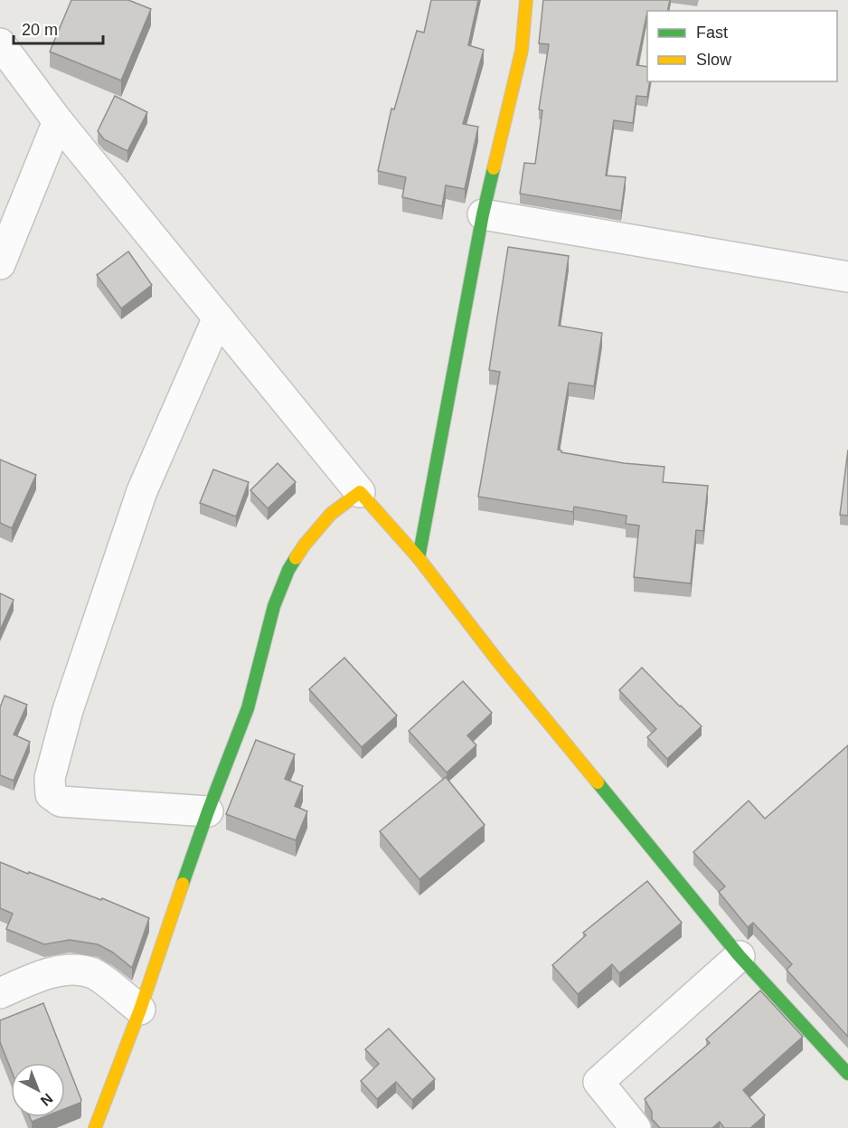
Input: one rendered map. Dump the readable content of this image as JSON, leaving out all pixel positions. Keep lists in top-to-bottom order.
{
  "legend": ["Fast", "Slow"],
  "scale_bar": "20 m",
  "north": "bottom right"
}
